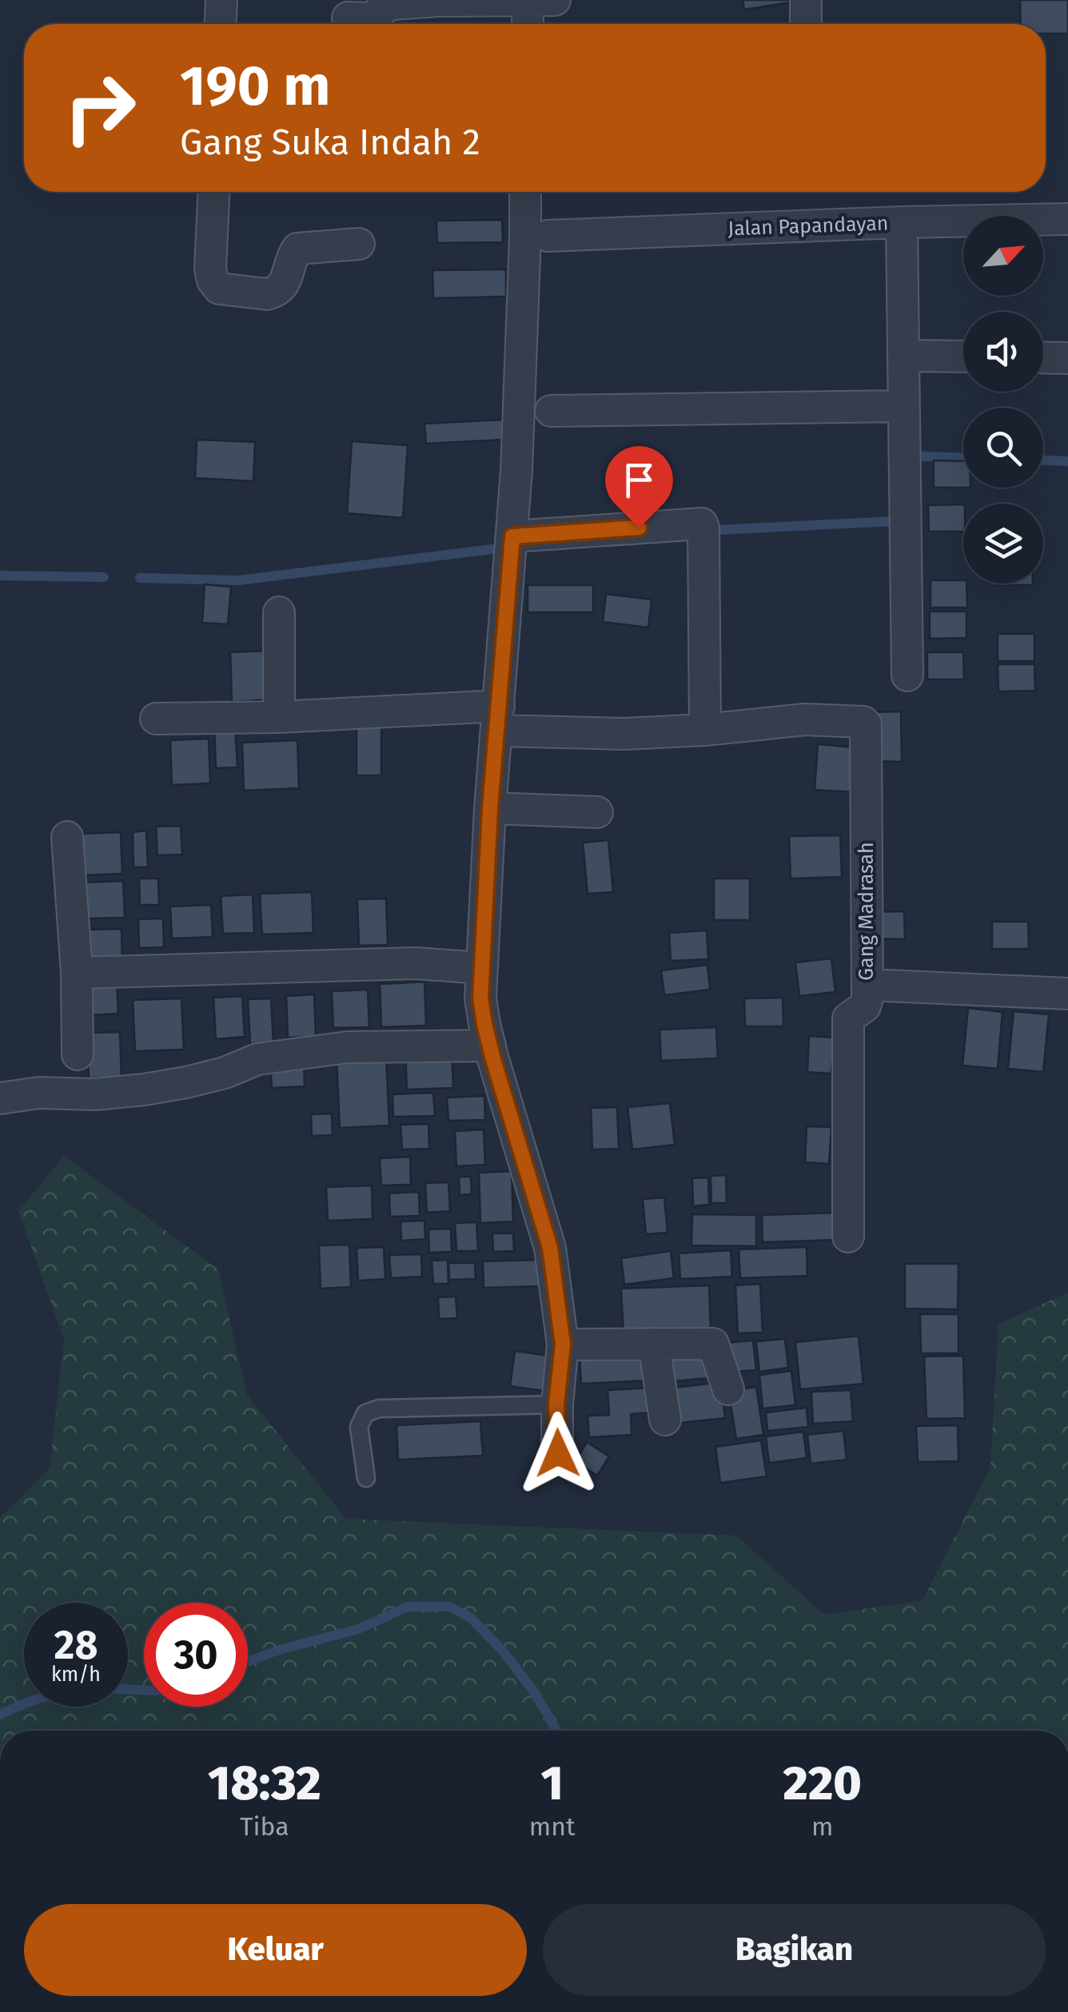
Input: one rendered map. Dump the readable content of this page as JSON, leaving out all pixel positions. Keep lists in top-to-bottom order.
{
  "streets": {
    "street": ["Jalan Papandayan", "Gang Madrasah"]
  },
  "north": "top right",
  "page": {
    "turn": ["190 m", "Gang Suka Indah 2"],
    "speed": "28 km/h",
    "limit": "30",
    "eta": [
      "18:32",
      "Tiba",
      "1",
      "mnt",
      "220",
      "m"
    ],
    "buttons": ["Keluar", "Bagikan"]
  }
}
